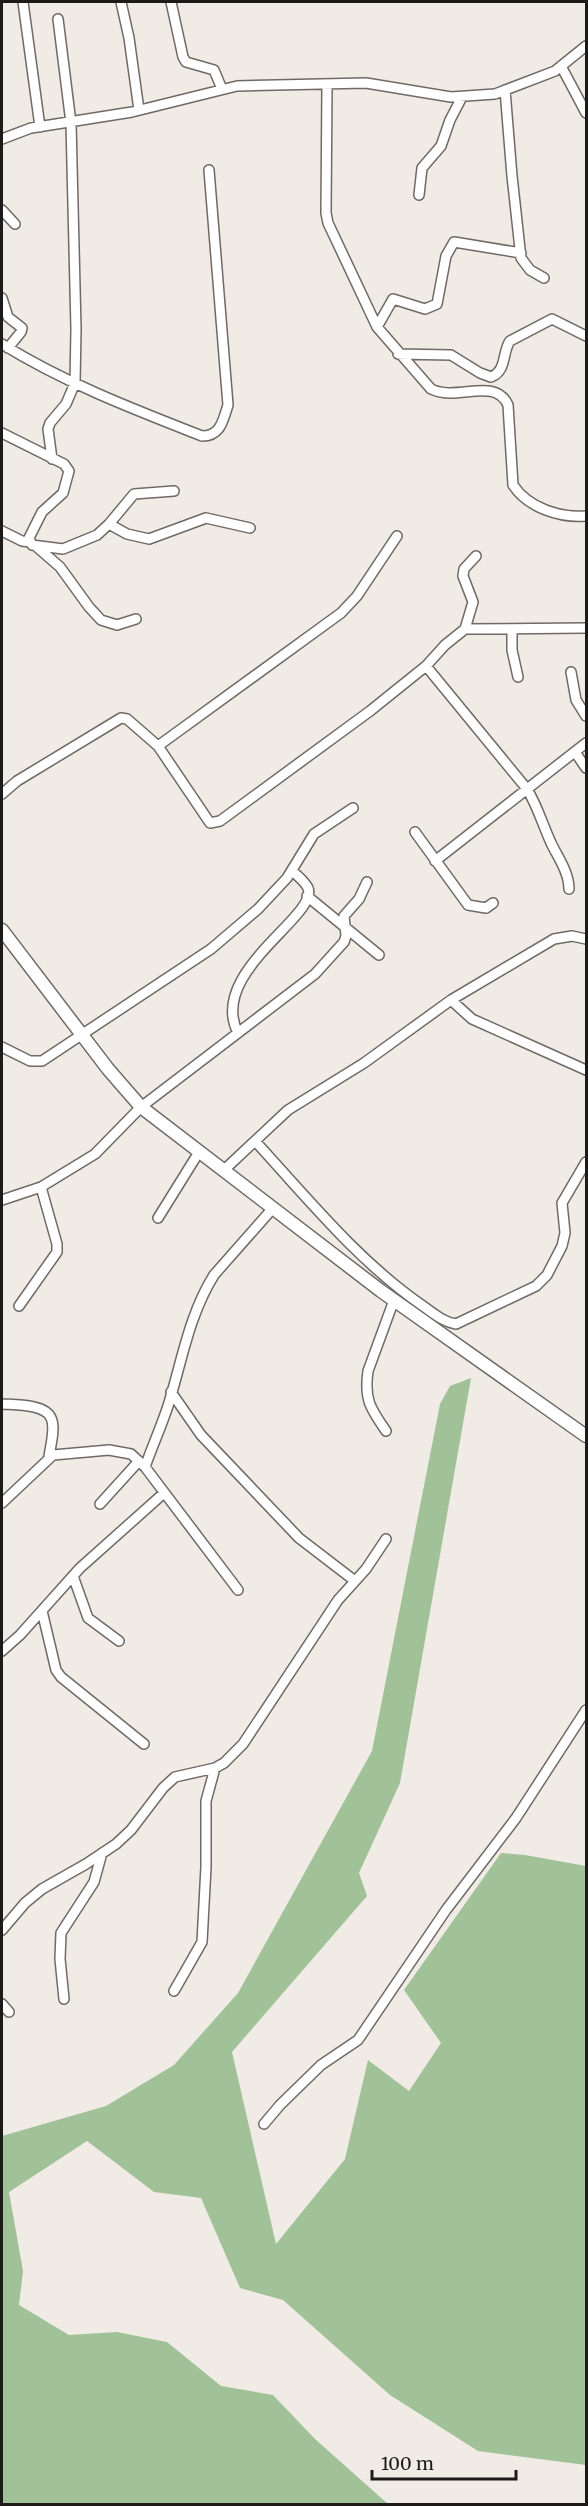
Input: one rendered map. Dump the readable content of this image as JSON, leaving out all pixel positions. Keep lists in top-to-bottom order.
{
  "scale_bar": "100 m"
}
